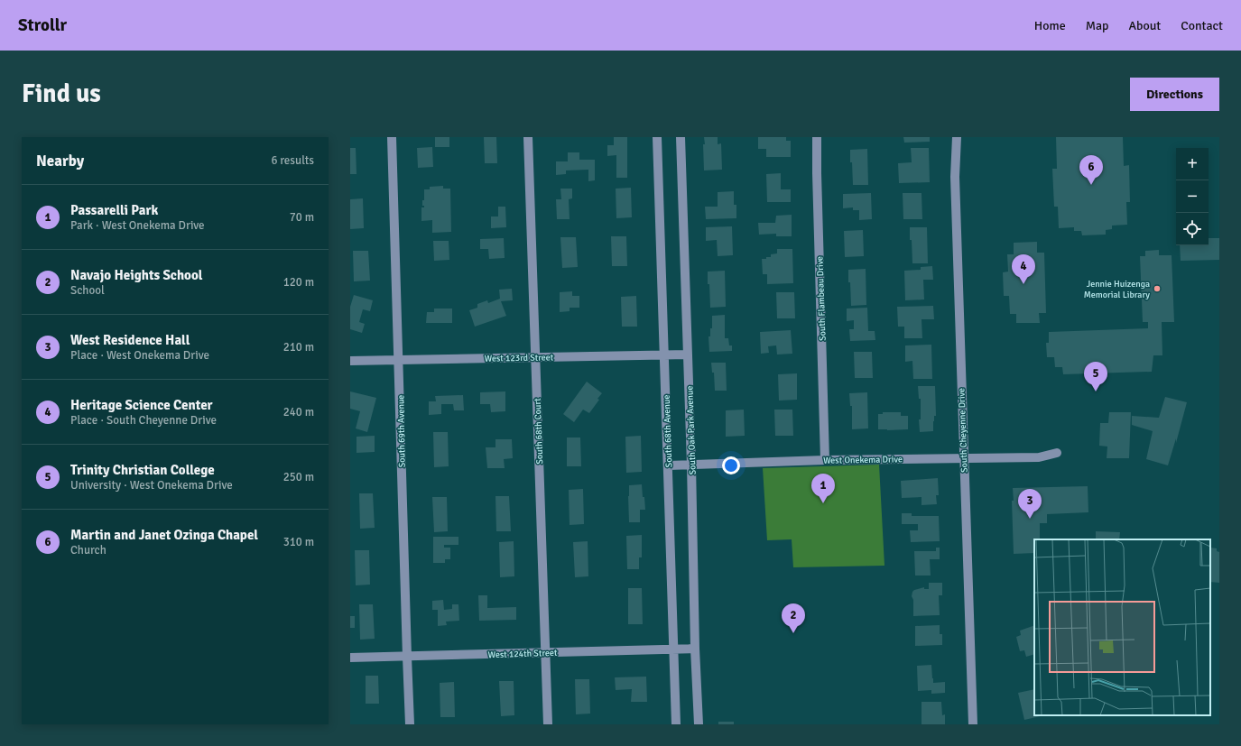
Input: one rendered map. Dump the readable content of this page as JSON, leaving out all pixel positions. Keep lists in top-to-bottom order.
{
  "streets": {
    "street": [
      "South Flambeau Drive",
      "West 123rd Street",
      "South Oak Park Avenue",
      "South Cheyenne Drive",
      "South 69th Avenue",
      "South 68th Court",
      "South 68th Avenue",
      "West Onekema Drive",
      "West 124th Street"
    ]
  },
  "crossings": [
    ["South Flambeau Drive", "West Onekema Drive"],
    ["West 123rd Street", "South Oak Park Avenue"],
    ["West 123rd Street", "South 69th Avenue"],
    ["West 123rd Street", "South 68th Court"],
    ["West 123rd Street", "South 68th Avenue"],
    ["South Oak Park Avenue", "West Onekema Drive"],
    ["South Oak Park Avenue", "West 124th Street"],
    ["South Cheyenne Drive", "West Onekema Drive"],
    ["South 69th Avenue", "West 124th Street"],
    ["South 68th Court", "West 124th Street"],
    ["South 68th Avenue", "West Onekema Drive"],
    ["South 68th Avenue", "West 124th Street"]
  ],
  "places": ["Jennie Huizenga Memorial Library"],
  "page": {
    "header": "Strollr",
    "nav": [
      "Home",
      "Map",
      "About",
      "Contact"
    ],
    "buttons": "Directions",
    "title": "Find us",
    "heading": ["Nearby", "6 results"],
    "map_buttons": ["+", "−"],
    "pins": [
      "6",
      "4",
      "5",
      "1",
      "3",
      "2"
    ],
    "list": [
      {
        "mark": "1",
        "name": "Passarelli Park",
        "note": "Park · West Onekema Drive",
        "value": "70 m"
      },
      {
        "mark": "2",
        "name": "Navajo Heights School",
        "note": "School",
        "value": "120 m"
      },
      {
        "mark": "3",
        "name": "West Residence Hall",
        "note": "Place · West Onekema Drive",
        "value": "210 m"
      },
      {
        "mark": "4",
        "name": "Heritage Science Center",
        "note": "Place · South Cheyenne Drive",
        "value": "240 m"
      },
      {
        "mark": "5",
        "name": "Trinity Christian College",
        "note": "University · West Onekema Drive",
        "value": "250 m"
      },
      {
        "mark": "6",
        "name": "Martin and Janet Ozinga Chapel",
        "note": "Church",
        "value": "310 m"
      }
    ]
  }
}
